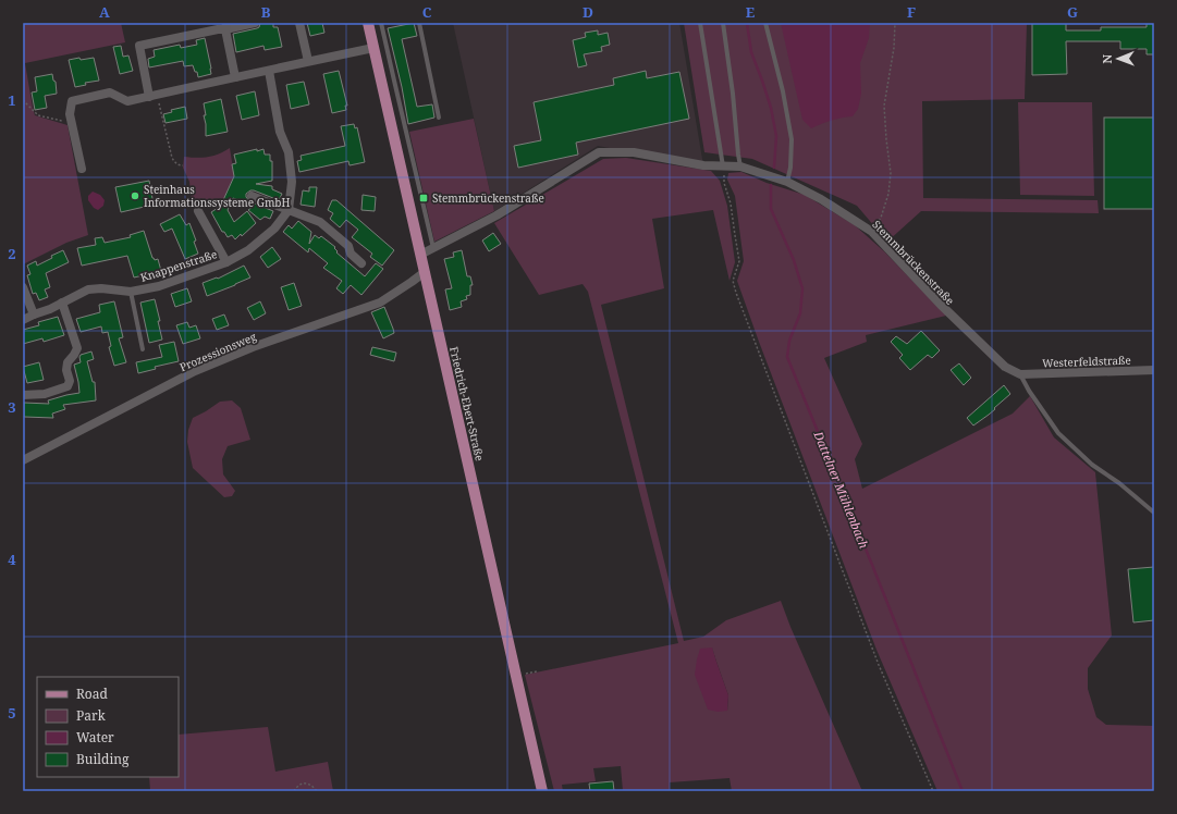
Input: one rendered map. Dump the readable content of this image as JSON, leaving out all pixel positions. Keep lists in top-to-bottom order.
{
  "streets": {
    "main road": ["Friedrich-Ebert-Straße"],
    "street": [
      "Stemmbrückenstraße",
      "Knappenstraße",
      "Prozessionsweg",
      "Westerfeldstraße"
    ]
  },
  "crossings": [
    ["Stemmbrückenstraße", "Westerfeldstraße"],
    ["Prozessionsweg", "Friedrich-Ebert-Straße"]
  ],
  "water": ["Dattelner Mühlenbach"],
  "places": {
    "other": ["Steinhaus Informationssysteme GmbH"],
    "transit": ["Stemmbrückenstraße"]
  },
  "legend": [
    "Road",
    "Park",
    "Water",
    "Building"
  ],
  "north": "left",
  "grid": {
    "columns": [
      "A",
      "B",
      "C",
      "D",
      "E",
      "F",
      "G"
    ],
    "rows": [
      "1",
      "2",
      "3",
      "4",
      "5"
    ]
  }
}
